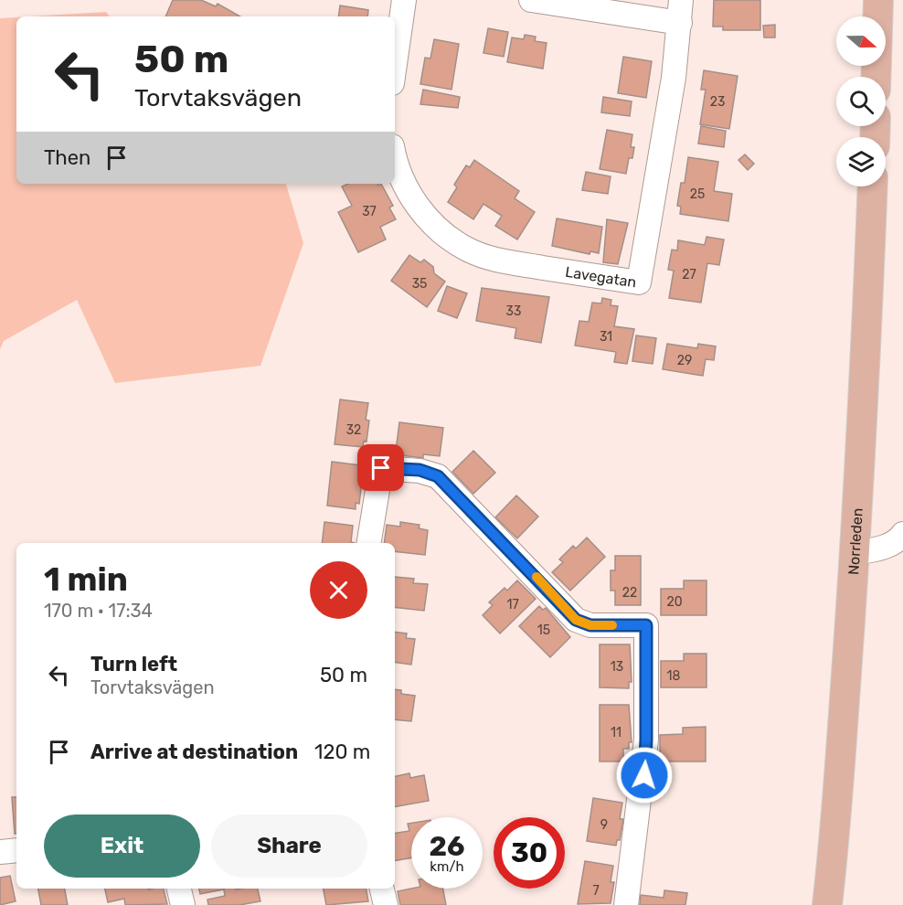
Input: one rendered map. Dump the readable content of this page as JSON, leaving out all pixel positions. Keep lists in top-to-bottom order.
{
  "streets": {
    "main road": ["Norrleden"],
    "street": ["Lavegatan"]
  },
  "house_numbers": [
    "23",
    "25",
    "37",
    "27",
    "35",
    "33",
    "31",
    "29",
    "32",
    "22",
    "20",
    "17",
    "15",
    "13",
    "18",
    "11",
    "9",
    "7"
  ],
  "north": "right",
  "page": {
    "turn": ["50 m", "Torvtaksvägen"],
    "then": "Then",
    "heading": ["1 min", "170 m · 17:34"],
    "list": [
      {
        "name": "Turn left",
        "note": "Torvtaksvägen",
        "value": "50 m"
      },
      {
        "name": "Arrive at destination",
        "value": "120 m"
      }
    ],
    "buttons": ["Exit", "Share"],
    "speed": "26 km/h",
    "limit": "30"
  }
}
